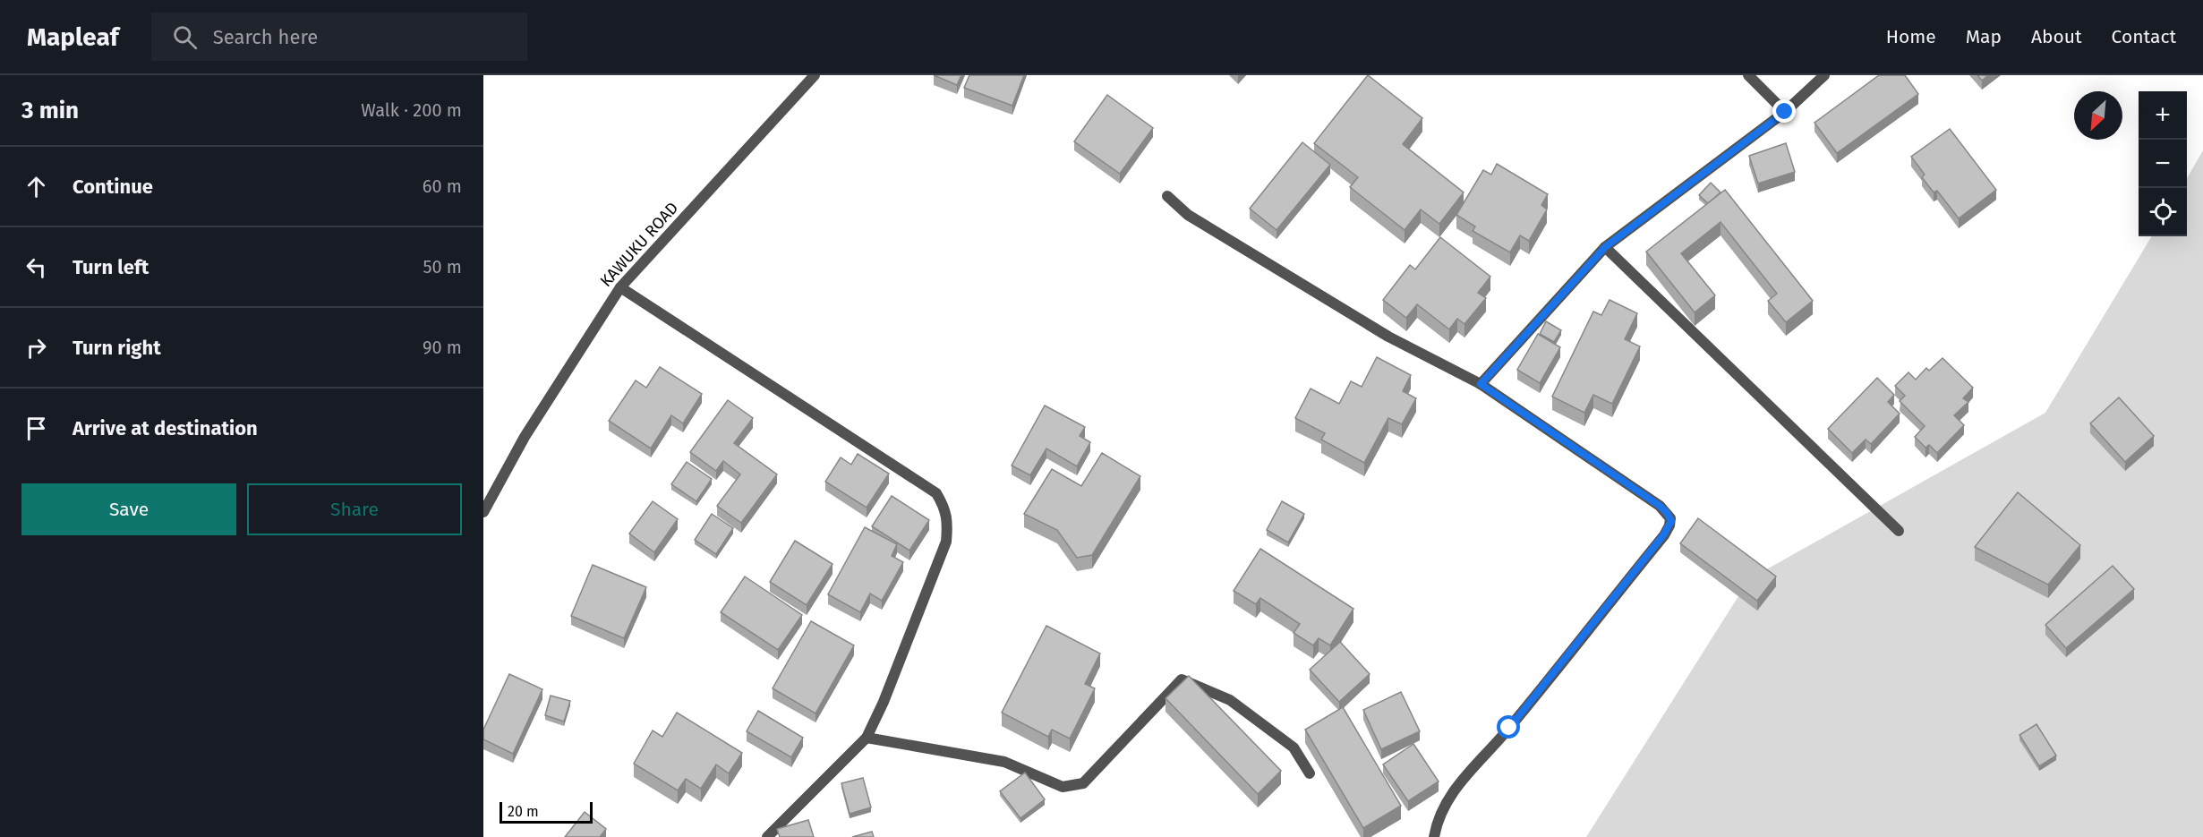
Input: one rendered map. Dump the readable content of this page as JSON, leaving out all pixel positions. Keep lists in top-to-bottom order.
{
  "streets": {
    "street": ["KAWUKU ROAD"]
  },
  "scale_bar": "20 m",
  "north": "bottom left",
  "page": {
    "header": "Mapleaf",
    "search": "Search here",
    "nav": [
      "Home",
      "Map",
      "About",
      "Contact"
    ],
    "heading": ["3 min", "Walk · 200 m"],
    "map_buttons": ["+", "−"],
    "list": [
      ["Continue", "60 m"],
      ["Turn left", "50 m"],
      ["Turn right", "90 m"],
      "Arrive at destination"
    ],
    "buttons": ["Save", "Share"],
    "scale": "20 m"
  }
}
